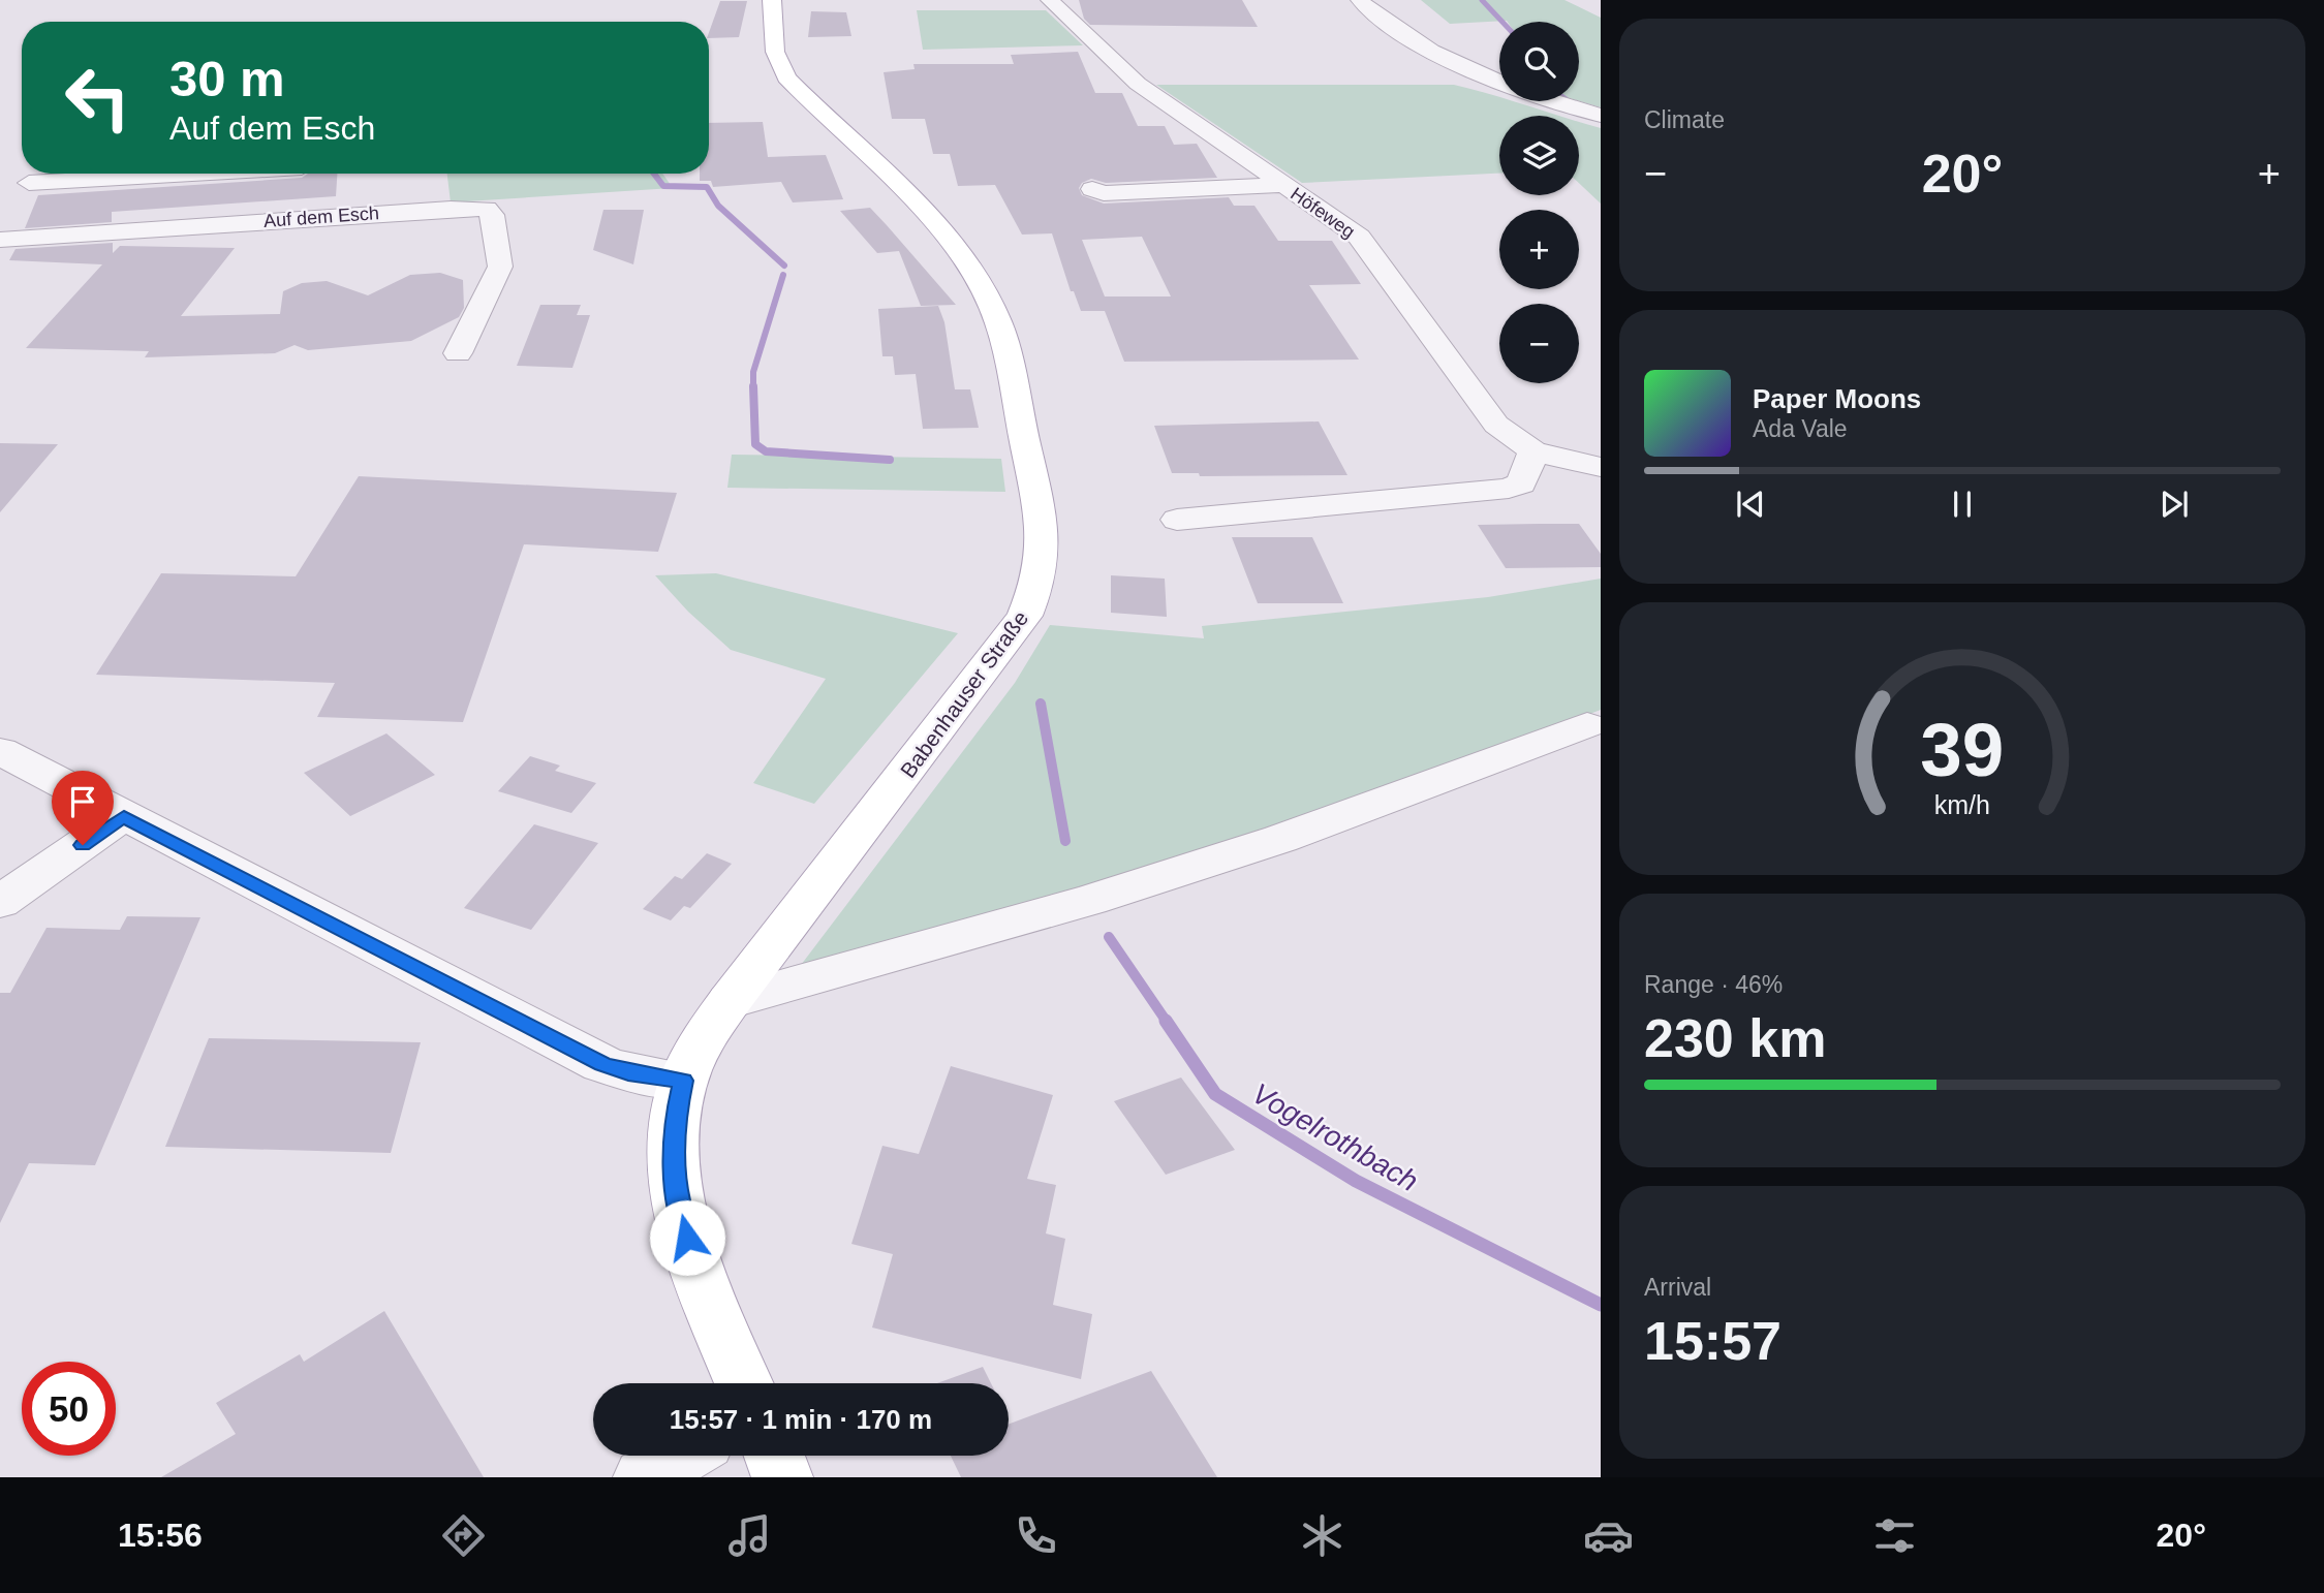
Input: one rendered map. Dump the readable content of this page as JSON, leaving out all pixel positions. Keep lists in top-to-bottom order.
{
  "streets": {
    "main road": ["Babenhauser Straße"],
    "street": ["Höfeweg", "Auf dem Esch"]
  },
  "water": ["Vogelrothbach"],
  "page": {
    "tile": [
      "Climate",
      ["Range · 46%", "230 km"],
      ["Arrival", "15:57"]
    ],
    "map_buttons": ["+", "−"],
    "turn": ["30 m", "Auf dem Esch"],
    "heat": ["−", "20°", "+"],
    "song": ["Paper Moons", "Ada Vale"],
    "limit": "50",
    "trip": "15:57 · 1 min · 170 m",
    "tabs": ["15:56", "20°"],
    "gauge": ["39", "km/h"]
  }
}
